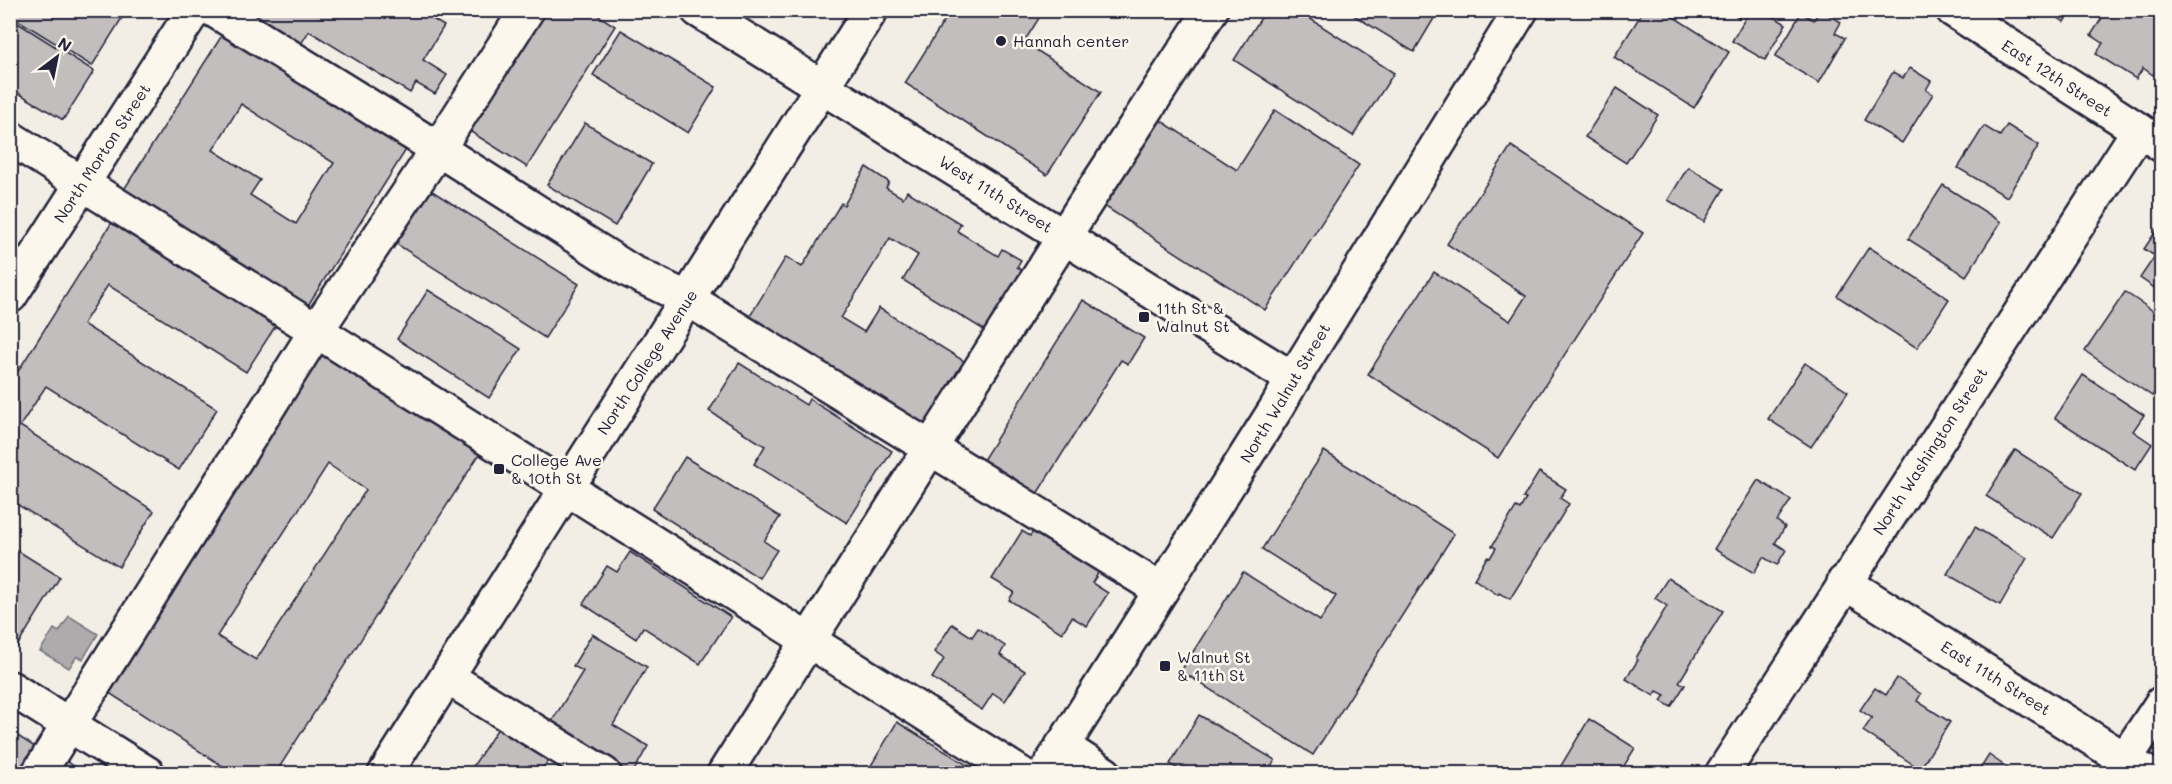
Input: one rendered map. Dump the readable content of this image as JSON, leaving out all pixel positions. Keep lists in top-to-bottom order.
{
  "streets": {
    "street": [
      "East 12th Street",
      "North Morton Street",
      "West 11th Street",
      "North College Avenue",
      "North Walnut Street",
      "North Washington Street",
      "East 11th Street"
    ]
  },
  "crossings": [
    ["East 12th Street", "North Washington Street"],
    ["West 11th Street", "North College Avenue"],
    ["West 11th Street", "North Walnut Street"],
    ["North Washington Street", "East 11th Street"]
  ],
  "places": {
    "other": ["Hannah center"],
    "transit": ["11th St & Walnut St", "College Ave & 10th St", "Walnut St & 11th St"]
  },
  "north": "top right"
}
